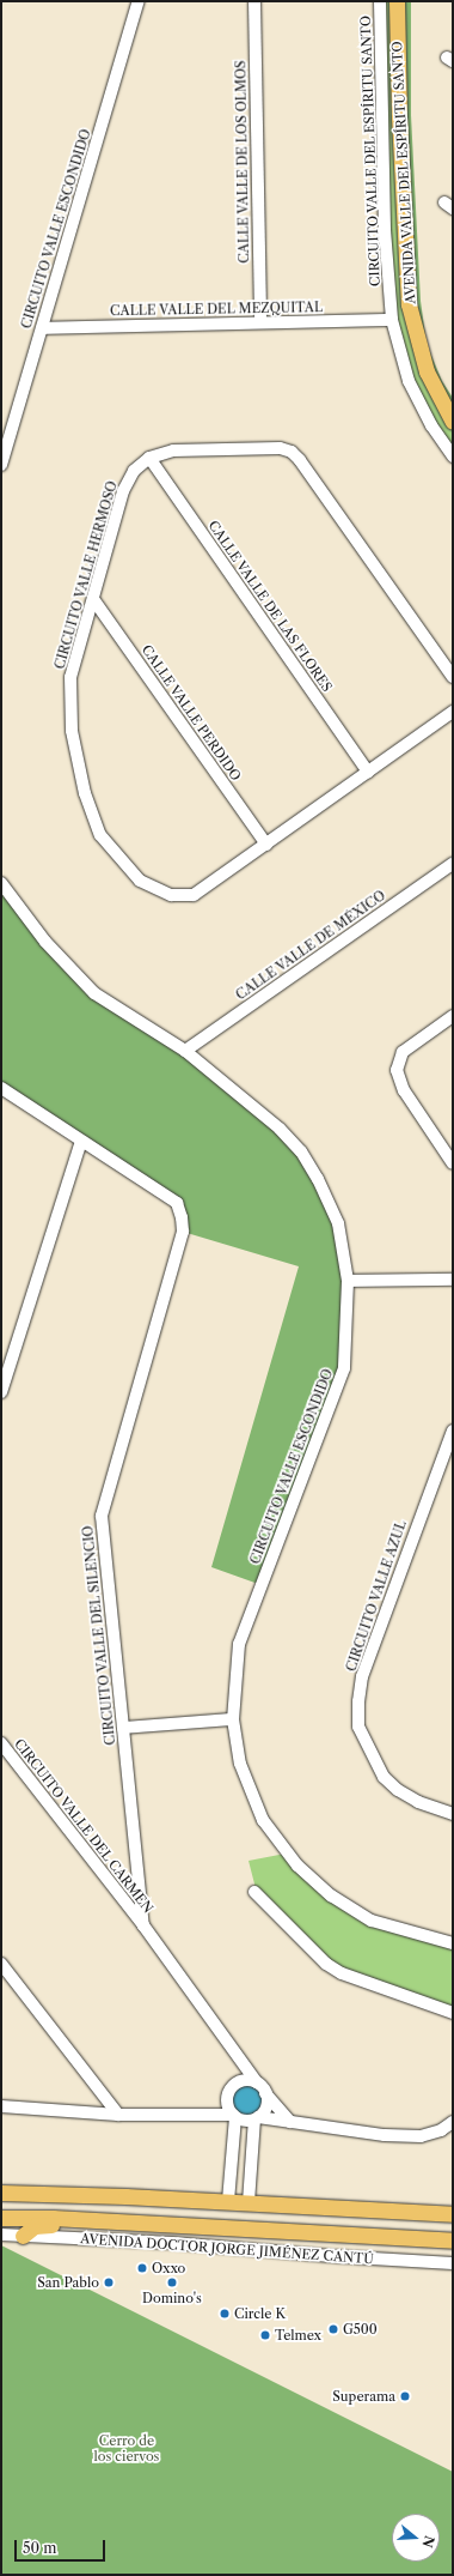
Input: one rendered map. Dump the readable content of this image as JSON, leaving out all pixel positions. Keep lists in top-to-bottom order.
{
  "streets": {
    "main road": ["AVENIDA VALLE DEL ESPÍRITU SANTO", "AVENIDA DOCTOR JORGE JIMÉNEZ CANTÚ"],
    "street": [
      "CIRCUITO VALLE DEL ESPÍRITU SANTO",
      "CALLE VALLE DE LOS OLMOS",
      "CIRCUITO VALLE ESCONDIDO",
      "CALLE VALLE DEL MEZQUITAL",
      "CIRCUITO VALLE HERMOSO",
      "CALLE VALLE DE LAS FLORES",
      "CALLE VALLE PERDIDO",
      "CALLE VALLE DE MÉXICO",
      "CIRCUITO VALLE AZUL",
      "CIRCUITO VALLE DEL SILENCIO",
      "CIRCUITO VALLE DEL CARMEN"
    ]
  },
  "crossings": [
    ["CIRCUITO VALLE DEL ESPÍRITU SANTO", "CALLE VALLE DEL MEZQUITAL"],
    ["CALLE VALLE DE LOS OLMOS", "CALLE VALLE DEL MEZQUITAL"],
    ["CIRCUITO VALLE ESCONDIDO", "CALLE VALLE DEL MEZQUITAL"],
    ["CIRCUITO VALLE ESCONDIDO", "CALLE VALLE DE MÉXICO"],
    ["CIRCUITO VALLE HERMOSO", "CALLE VALLE DE LAS FLORES"],
    ["CIRCUITO VALLE HERMOSO", "CALLE VALLE PERDIDO"],
    ["CIRCUITO VALLE DEL SILENCIO", "CIRCUITO VALLE DEL CARMEN"]
  ],
  "parks": ["Cerro de los ciervos"],
  "places": [
    "Oxxo",
    "San Pablo",
    "Domino's",
    "Circle K",
    "G500",
    "Telmex",
    "Superama"
  ],
  "scale_bar": "50 m",
  "north": "right"
}
